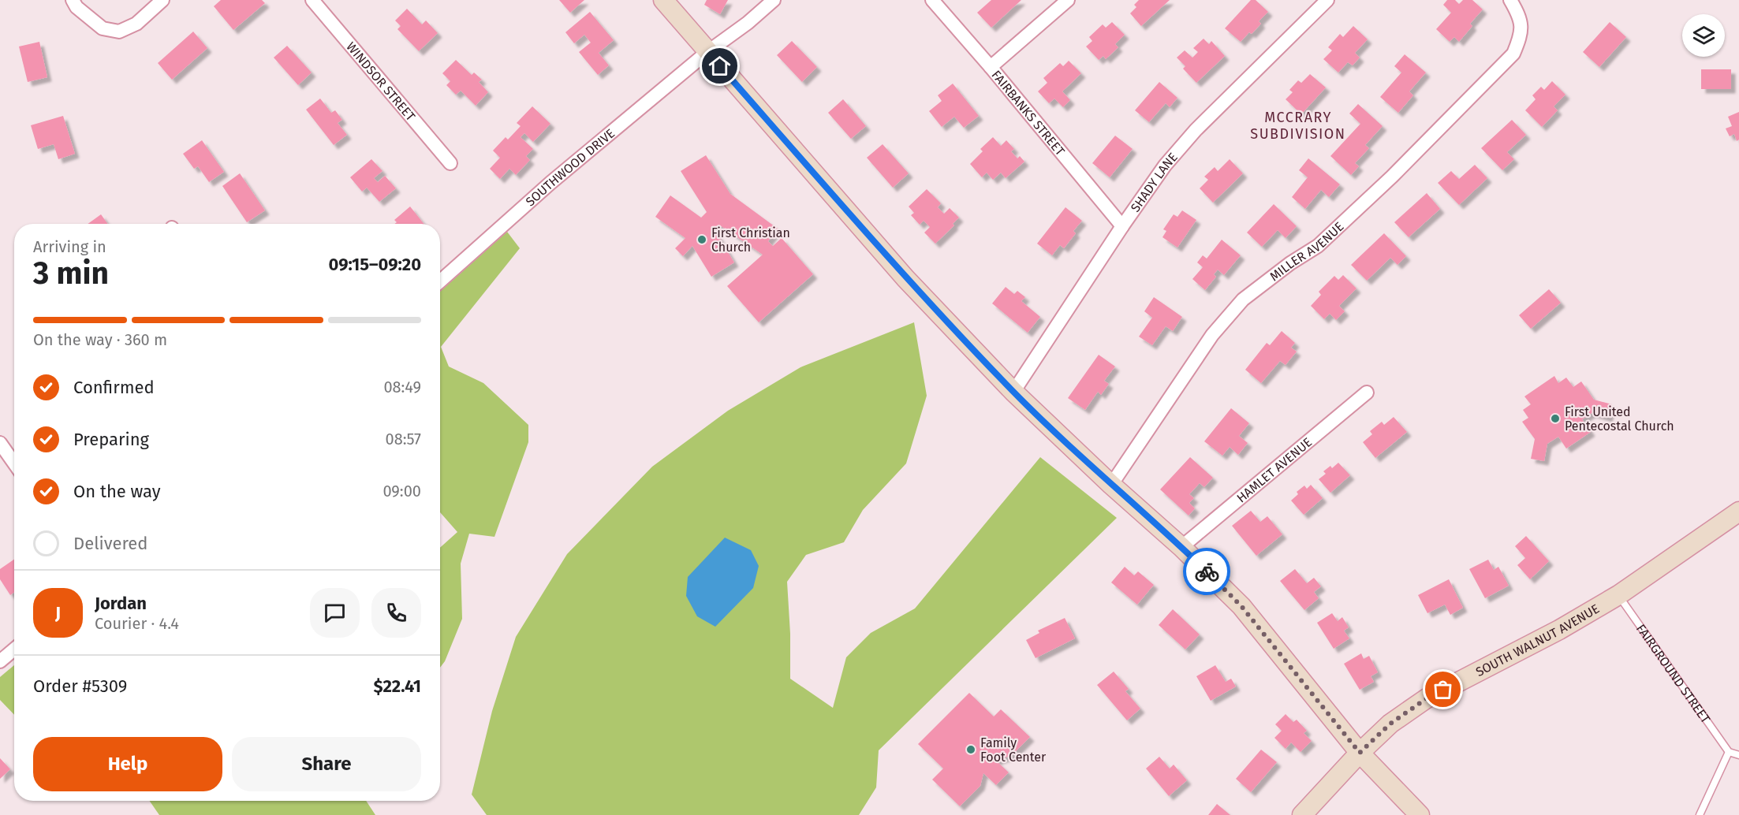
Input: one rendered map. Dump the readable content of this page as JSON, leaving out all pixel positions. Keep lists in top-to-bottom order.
{
  "streets": {
    "street": [
      "WINDSOR STREET",
      "FAIRBANKS STREET",
      "SOUTHWOOD DRIVE",
      "SHADY LANE",
      "MILLER AVENUE",
      "HAMLET AVENUE",
      "SOUTH WALNUT AVENUE"
    ],
    "lane": ["FAIRGROUND STREET"]
  },
  "crossings": [
    ["FAIRBANKS STREET", "SHADY LANE"],
    ["SOUTH WALNUT AVENUE", "FAIRGROUND STREET"]
  ],
  "districts": ["MCCRARY SUBDIVISION"],
  "places": ["First Christian Church", "First United Pentecostal Church", "Family Foot Center"],
  "page": {
    "heading": ["3 min", "Arriving in", "09:15–09:20"],
    "panel": [
      "Jordan",
      "Courier · 4.4",
      "Order #5309",
      "$22.41"
    ],
    "bar": "On the way · 360 m",
    "list": [
      ["Confirmed", "08:49"],
      ["Preparing", "08:57"],
      ["On the way", "09:00"],
      "Delivered"
    ],
    "round": "J",
    "buttons": ["Help", "Share"]
  }
}
